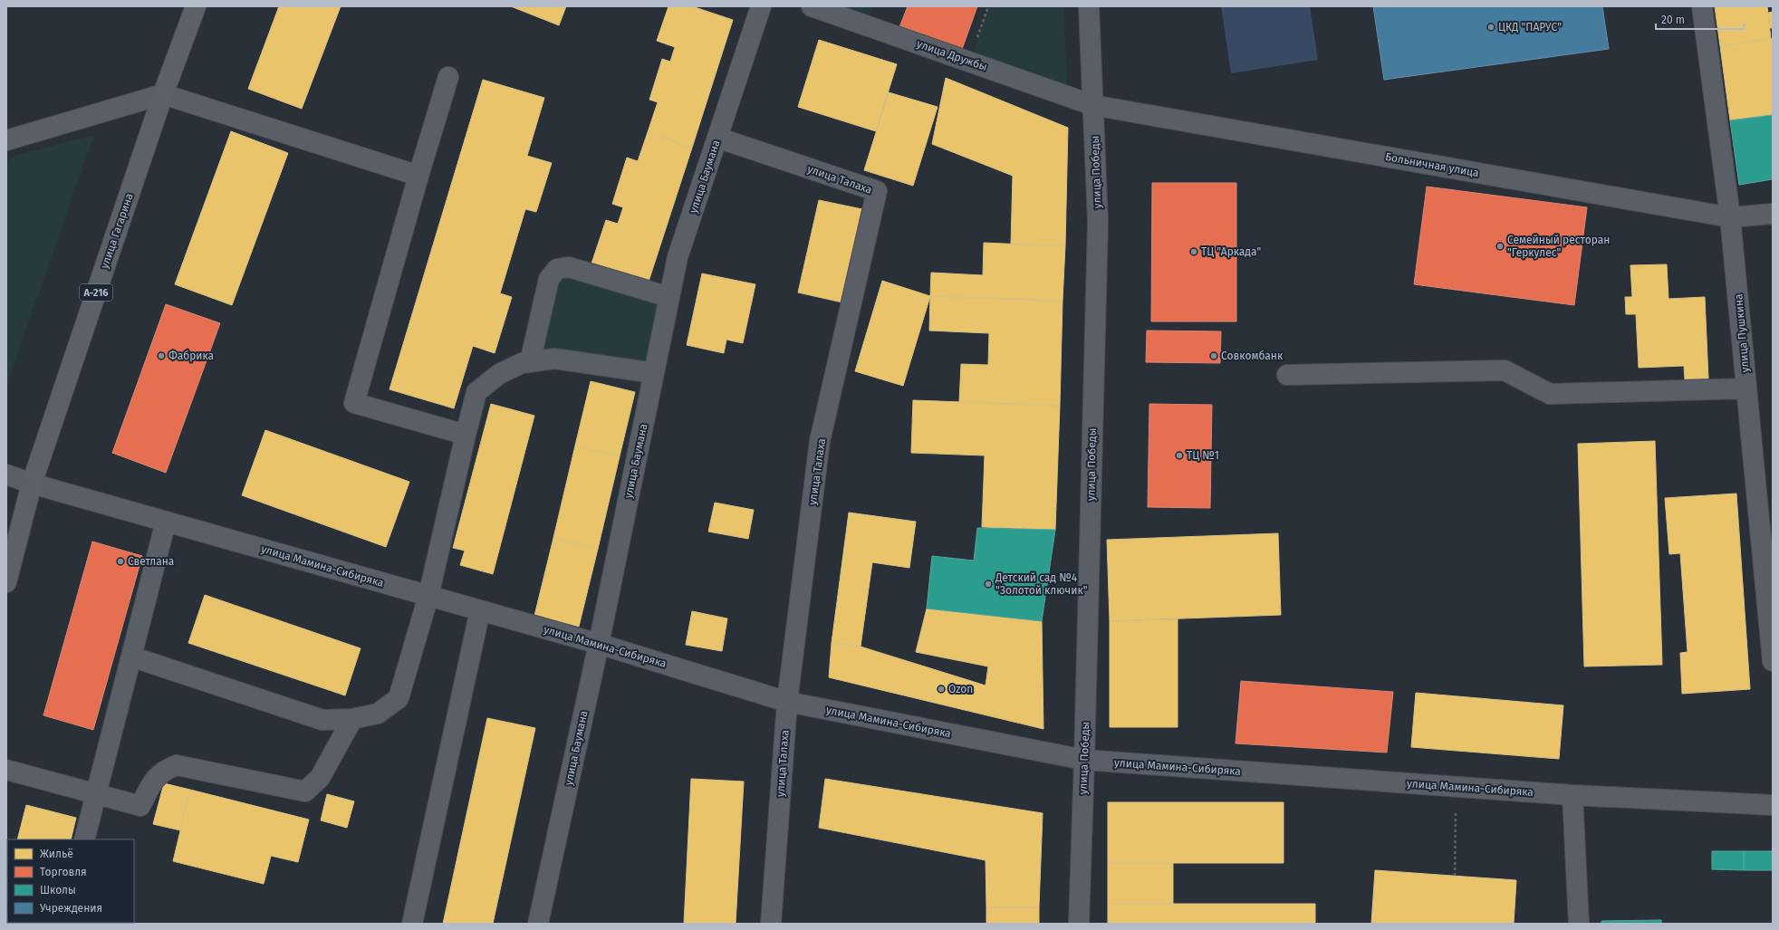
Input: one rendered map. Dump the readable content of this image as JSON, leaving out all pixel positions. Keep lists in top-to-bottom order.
{
  "streets": {
    "main road": ["улица Гагарина", "А-216"],
    "street": [
      "улица Дружбы",
      "Больничная улица",
      "улица Победы",
      "улица Баумана",
      "улица Талаха",
      "улица Пушкина",
      "улица Мамина-Сибиряка"
    ]
  },
  "crossings": [
    ["улица Дружбы", "Больничная улица"],
    ["улица Дружбы", "улица Победы"],
    ["Больничная улица", "улица Победы"],
    ["Больничная улица", "улица Пушкина"],
    ["улица Победы", "улица Мамина-Сибиряка"],
    ["улица Баумана", "улица Талаха"],
    ["улица Баумана", "улица Мамина-Сибиряка"],
    ["улица Талаха", "улица Мамина-Сибиряка"],
    ["улица Гагарина", "улица Мамина-Сибиряка"]
  ],
  "places": [
    "ЦКД \"ПАРУС\"",
    "Семейный ресторан \"Геркулес\"",
    "ТЦ \"Аркада\"",
    "Фабрика",
    "Совкомбанк",
    "ТЦ №1",
    "Светлана",
    "Детский сад №4 \"Золотой ключик\"",
    "Ozon"
  ],
  "legend": [
    "Жильё",
    "Торговля",
    "Школы",
    "Учреждения"
  ],
  "scale_bar": "20 m"
}
